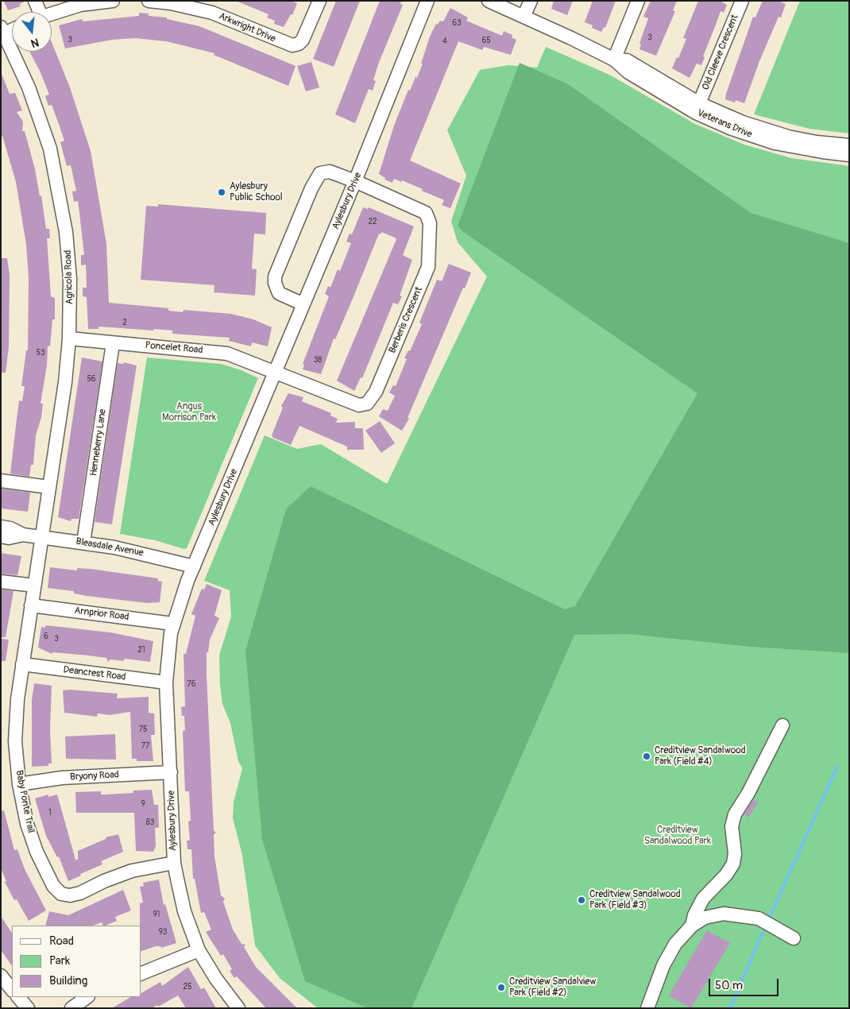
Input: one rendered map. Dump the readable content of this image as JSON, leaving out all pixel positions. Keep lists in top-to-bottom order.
{
  "streets": {
    "street": [
      "Arkwright Drive",
      "Old Cleeve Crescent",
      "Veterans Drive",
      "Aylesbury Drive",
      "Agricola Road",
      "Berberis Crescent",
      "Poncelet Road",
      "Henneberry Lane",
      "Bleasdale Avenue",
      "Arnprior Road",
      "Deancrest Road",
      "Bryony Road",
      "Baby Ponte Trail"
    ]
  },
  "crossings": [
    ["Old Cleeve Crescent", "Veterans Drive"],
    ["Aylesbury Drive", "Berberis Crescent"],
    ["Aylesbury Drive", "Poncelet Road"],
    ["Aylesbury Drive", "Bleasdale Avenue"],
    ["Aylesbury Drive", "Arnprior Road"],
    ["Aylesbury Drive", "Deancrest Road"],
    ["Aylesbury Drive", "Bryony Road"],
    ["Aylesbury Drive", "Baby Ponte Trail"],
    ["Agricola Road", "Poncelet Road"],
    ["Agricola Road", "Bleasdale Avenue"],
    ["Agricola Road", "Baby Ponte Trail"],
    ["Berberis Crescent", "Poncelet Road"],
    ["Poncelet Road", "Henneberry Lane"],
    ["Henneberry Lane", "Bleasdale Avenue"],
    ["Bleasdale Avenue", "Baby Ponte Trail"],
    ["Arnprior Road", "Baby Ponte Trail"],
    ["Deancrest Road", "Baby Ponte Trail"],
    ["Bryony Road", "Baby Ponte Trail"]
  ],
  "parks": ["Angus Morrison Park", "Creditview Sandalwood Park"],
  "places": [
    "Aylesbury Public School",
    "Creditview Sandalwood Park (Field #4)",
    "Creditview Sandalwood Park (Field #3)",
    "Creditview Sandalview Park (Field #2)"
  ],
  "house_numbers": [
    "63",
    "3",
    "3",
    "65",
    "4",
    "22",
    "2",
    "53",
    "38",
    "56",
    "6",
    "3",
    "21",
    "76",
    "75",
    "77",
    "9",
    "1",
    "83",
    "91",
    "93",
    "25"
  ],
  "legend": ["Road", "Park", "Building"],
  "scale_bar": "50 m",
  "north": "bottom"
}
